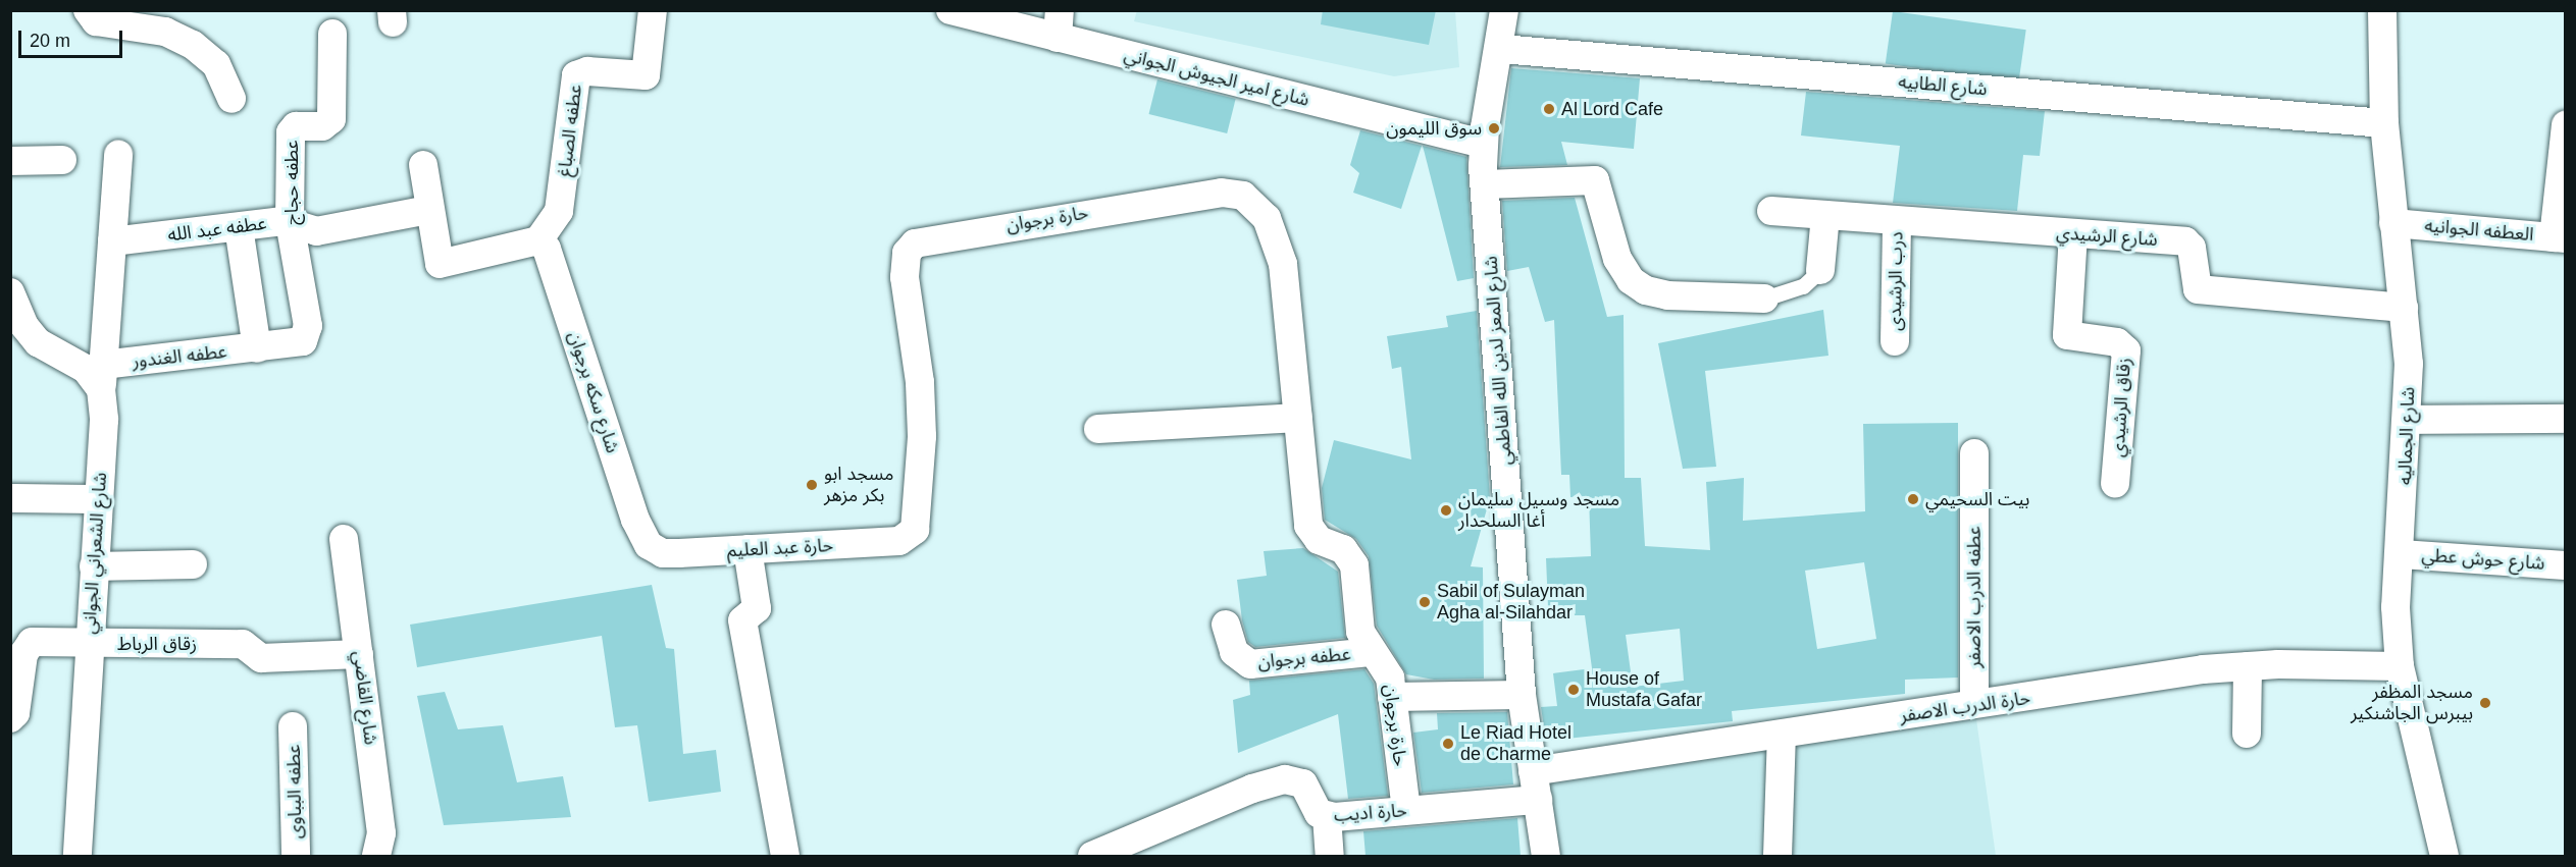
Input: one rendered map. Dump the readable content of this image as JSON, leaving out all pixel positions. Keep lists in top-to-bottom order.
{
  "streets": {
    "street": [
      "شارع امير الجيوش الجواني",
      "شارع الطابيه",
      "عطفه الصباغ",
      "عطفه حجاج",
      "حارة برجوان",
      "عطفه عبد الله",
      "العطفه الجوانيه",
      "شارع الرشيدي",
      "درب الرشيدى",
      "عطفه الغندور",
      "شارع المعز لدين الله الفاطمي",
      "شارع سكه برجوان",
      "زقاق الرشيدي",
      "شارع الجماليه",
      "حارة عبد العليم",
      "شارع الشعراني الجواني",
      "شارع حوش عطي",
      "عطفه الدرب الاصفر",
      "زقاق الرباط",
      "عطفه برجوان",
      "شارع القاضي",
      "حارة الدرب الاصفر",
      "عطفه البباوى",
      "حارة اديب"
    ]
  },
  "crossings": [
    ["شارع امير الجيوش الجواني", "شارع المعز لدين الله الفاطمي"],
    ["شارع الطابيه", "شارع المعز لدين الله الفاطمي"],
    ["شارع الطابيه", "شارع الجماليه"],
    ["عطفه الصباغ", "شارع سكه برجوان"],
    ["عطفه حجاج", "عطفه عبد الله"],
    ["عطفه حجاج", "عطفه الغندور"],
    ["حارة برجوان", "حارة عبد العليم"],
    ["حارة برجوان", "عطفه برجوان"],
    ["حارة برجوان", "حارة اديب"],
    ["العطفه الجوانيه", "شارع الجماليه"],
    ["شارع الرشيدي", "درب الرشيدى"],
    ["شارع الرشيدي", "زقاق الرشيدي"],
    ["شارع الرشيدي", "شارع الجماليه"],
    ["عطفه الغندور", "شارع الشعراني الجواني"],
    ["شارع المعز لدين الله الفاطمي", "حارة الدرب الاصفر"],
    ["شارع المعز لدين الله الفاطمي", "حارة اديب"],
    ["شارع سكه برجوان", "حارة عبد العليم"],
    ["شارع الجماليه", "شارع حوش عطي"],
    ["شارع الجماليه", "حارة الدرب الاصفر"],
    ["شارع الشعراني الجواني", "زقاق الرباط"],
    ["عطفه الدرب الاصفر", "حارة الدرب الاصفر"],
    ["زقاق الرباط", "شارع القاضي"]
  ],
  "places": [
    "Al Lord Cafe",
    "سوق الليمون",
    "مسجد ابو بكر مزهر",
    "بيت السحيمي",
    "مسجد وسبيل سليمان أغا السلحدار",
    "Sabil of Sulayman Agha al-Silahdar",
    "House of Mustafa Gafar",
    "مسجد المظفر بيبرس الجاشنكير",
    "Le Riad Hotel de Charme"
  ],
  "scale_bar": "20 m"
}
